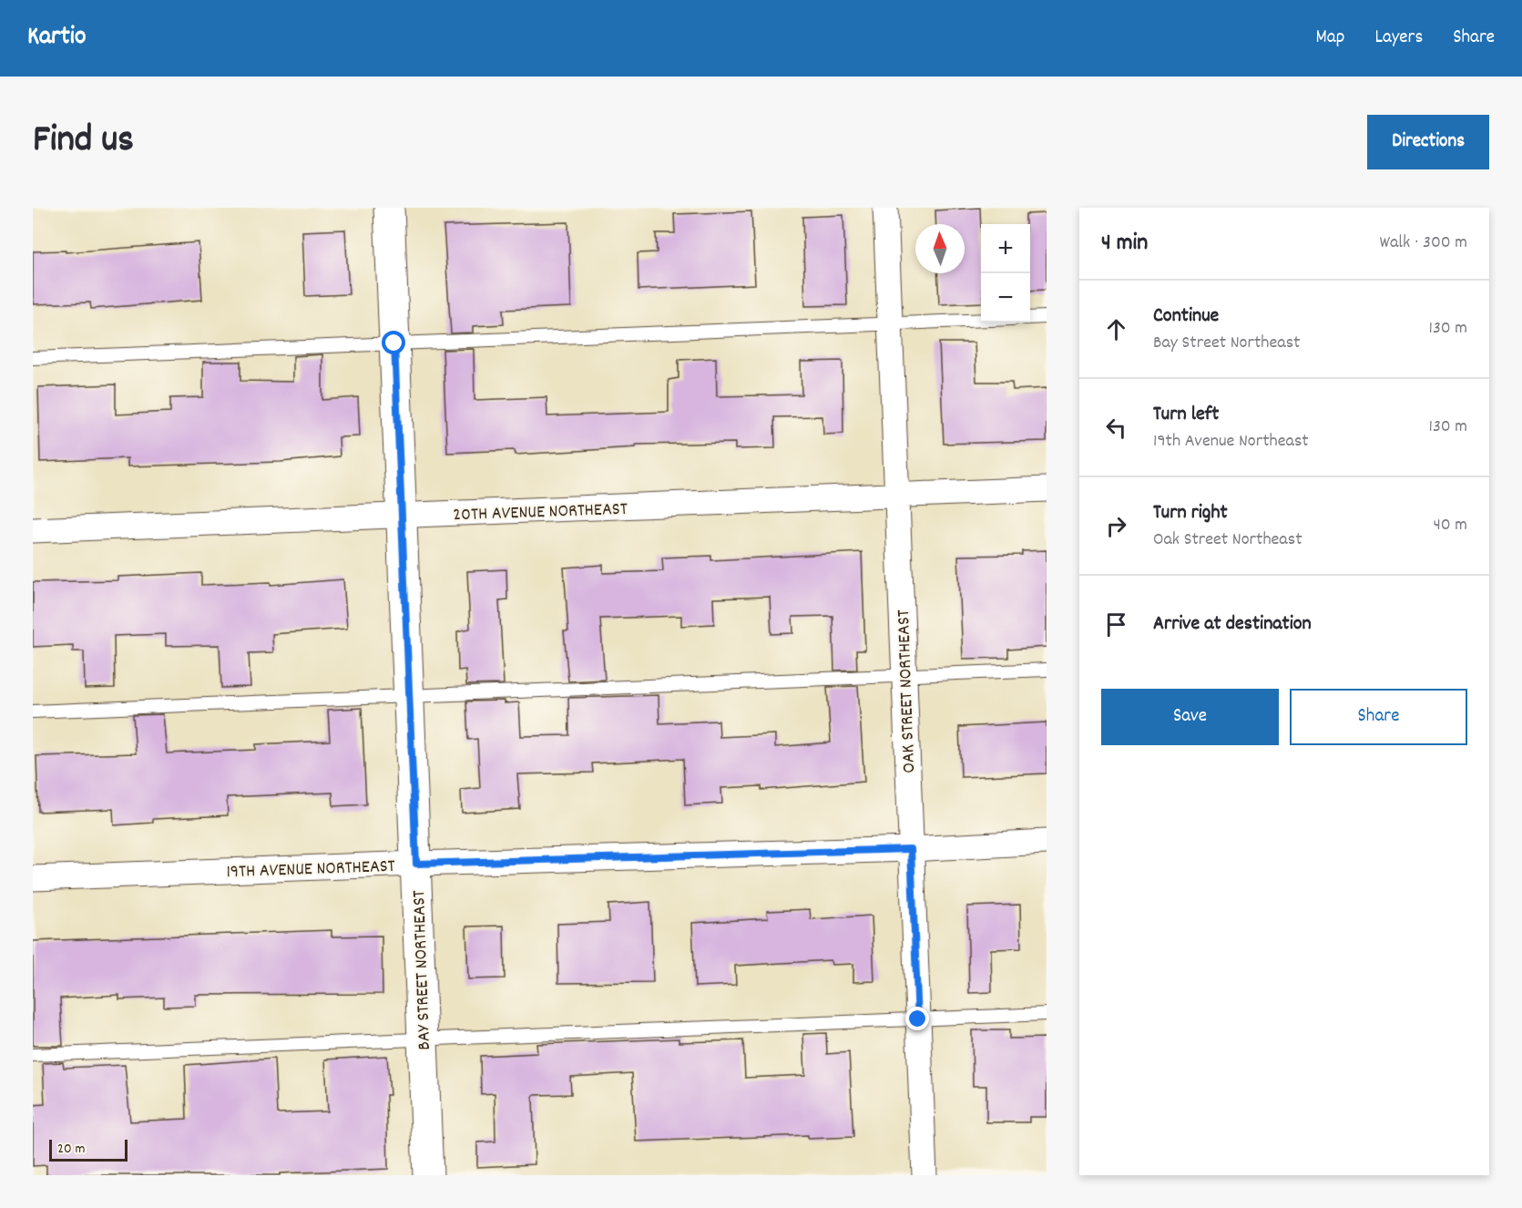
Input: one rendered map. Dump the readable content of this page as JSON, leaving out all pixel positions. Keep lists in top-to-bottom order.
{
  "streets": {
    "street": [
      "20TH AVENUE NORTHEAST",
      "OAK STREET NORTHEAST",
      "19TH AVENUE NORTHEAST",
      "BAY STREET NORTHEAST"
    ]
  },
  "crossings": [
    ["20TH AVENUE NORTHEAST", "OAK STREET NORTHEAST"],
    ["20TH AVENUE NORTHEAST", "BAY STREET NORTHEAST"],
    ["OAK STREET NORTHEAST", "19TH AVENUE NORTHEAST"],
    ["19TH AVENUE NORTHEAST", "BAY STREET NORTHEAST"]
  ],
  "scale_bar": "20 m",
  "north": "top",
  "page": {
    "header": "Kartio",
    "nav": ["Map", "Layers", "Share"],
    "title": "Find us",
    "buttons": [
      "Directions",
      ["Save", "Share"]
    ],
    "heading": ["4 min", "Walk · 300 m"],
    "map_buttons": ["+", "−"],
    "list": [
      ["Continue", "Bay Street Northeast", "130 m"],
      ["Turn left", "19th Avenue Northeast", "130 m"],
      ["Turn right", "Oak Street Northeast", "40 m"],
      "Arrive at destination"
    ],
    "scale": "20 m"
  }
}
